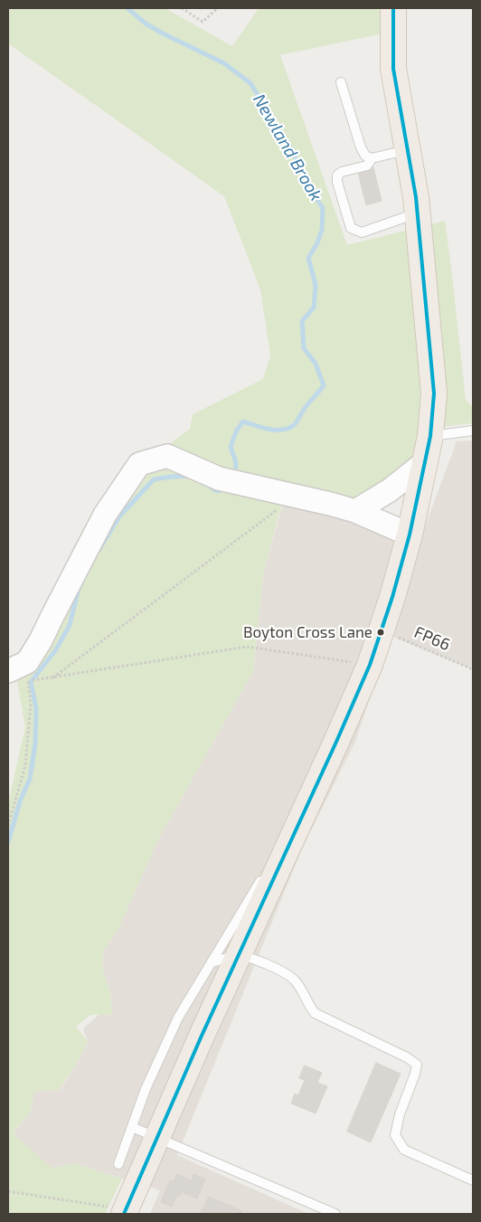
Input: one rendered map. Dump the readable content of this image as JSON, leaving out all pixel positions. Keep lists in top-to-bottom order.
{
  "streets": {
    "path": ["FP66"]
  },
  "water": ["Newland Brook"],
  "places": ["Boyton Cross Lane"]
}
